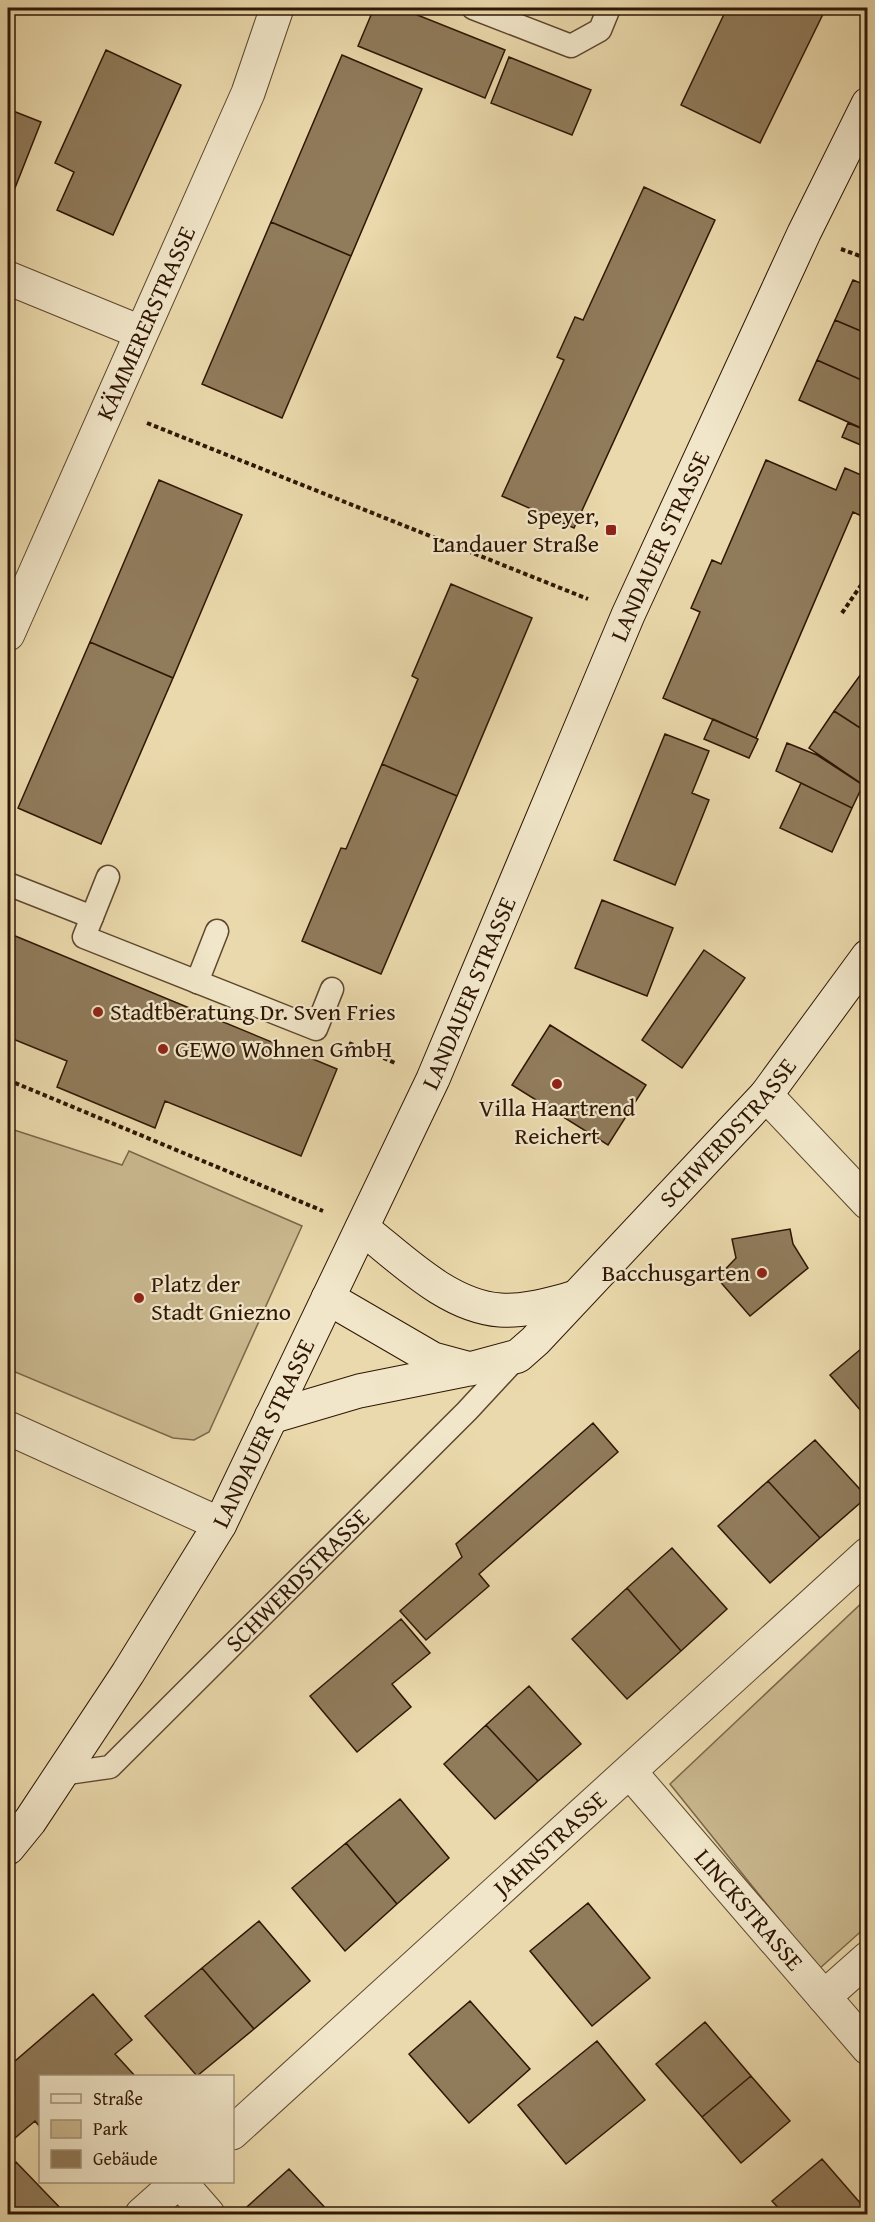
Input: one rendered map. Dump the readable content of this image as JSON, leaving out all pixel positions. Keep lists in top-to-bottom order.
{
  "streets": {
    "street": [
      "KÄMMERERSTRASSE",
      "LANDAUER STRASSE",
      "SCHWERDSTRASSE",
      "JAHNSTRASSE",
      "LINCKSTRASSE"
    ]
  },
  "crossings": [
    ["LANDAUER STRASSE", "SCHWERDSTRASSE"],
    ["JAHNSTRASSE", "LINCKSTRASSE"]
  ],
  "places": {
    "transit": ["Speyer, Landauer Straße"],
    "other": [
      "Stadtberatung Dr. Sven Fries",
      "GEWO Wohnen GmbH",
      "Villa Haartrend Reichert",
      "Bacchusgarten",
      "Platz der Stadt Gniezno"
    ]
  },
  "legend": ["Straße", "Park", "Gebäude"]
}
